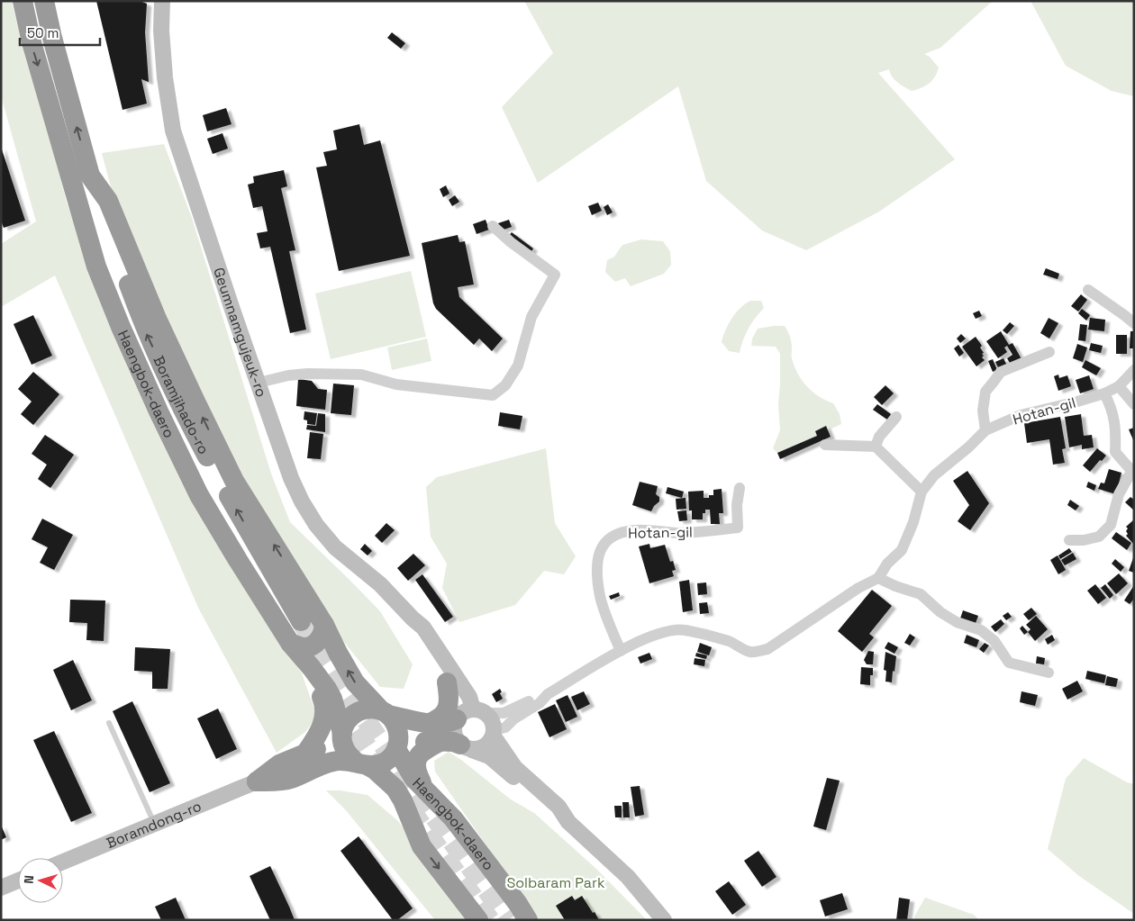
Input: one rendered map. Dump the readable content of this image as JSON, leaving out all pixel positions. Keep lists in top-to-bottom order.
{
  "streets": {
    "highway": ["Haengbok-daero", "Boramjihado-ro"],
    "main road": ["Geumnamgujeuk-ro", "Boramdong-ro"],
    "street": ["Hotan-gil"]
  },
  "crossings": [
    ["Geumnamgujeuk-ro", "Hotan-gil"]
  ],
  "parks": ["Solbaram Park"],
  "scale_bar": "50 m",
  "north": "left"
}
